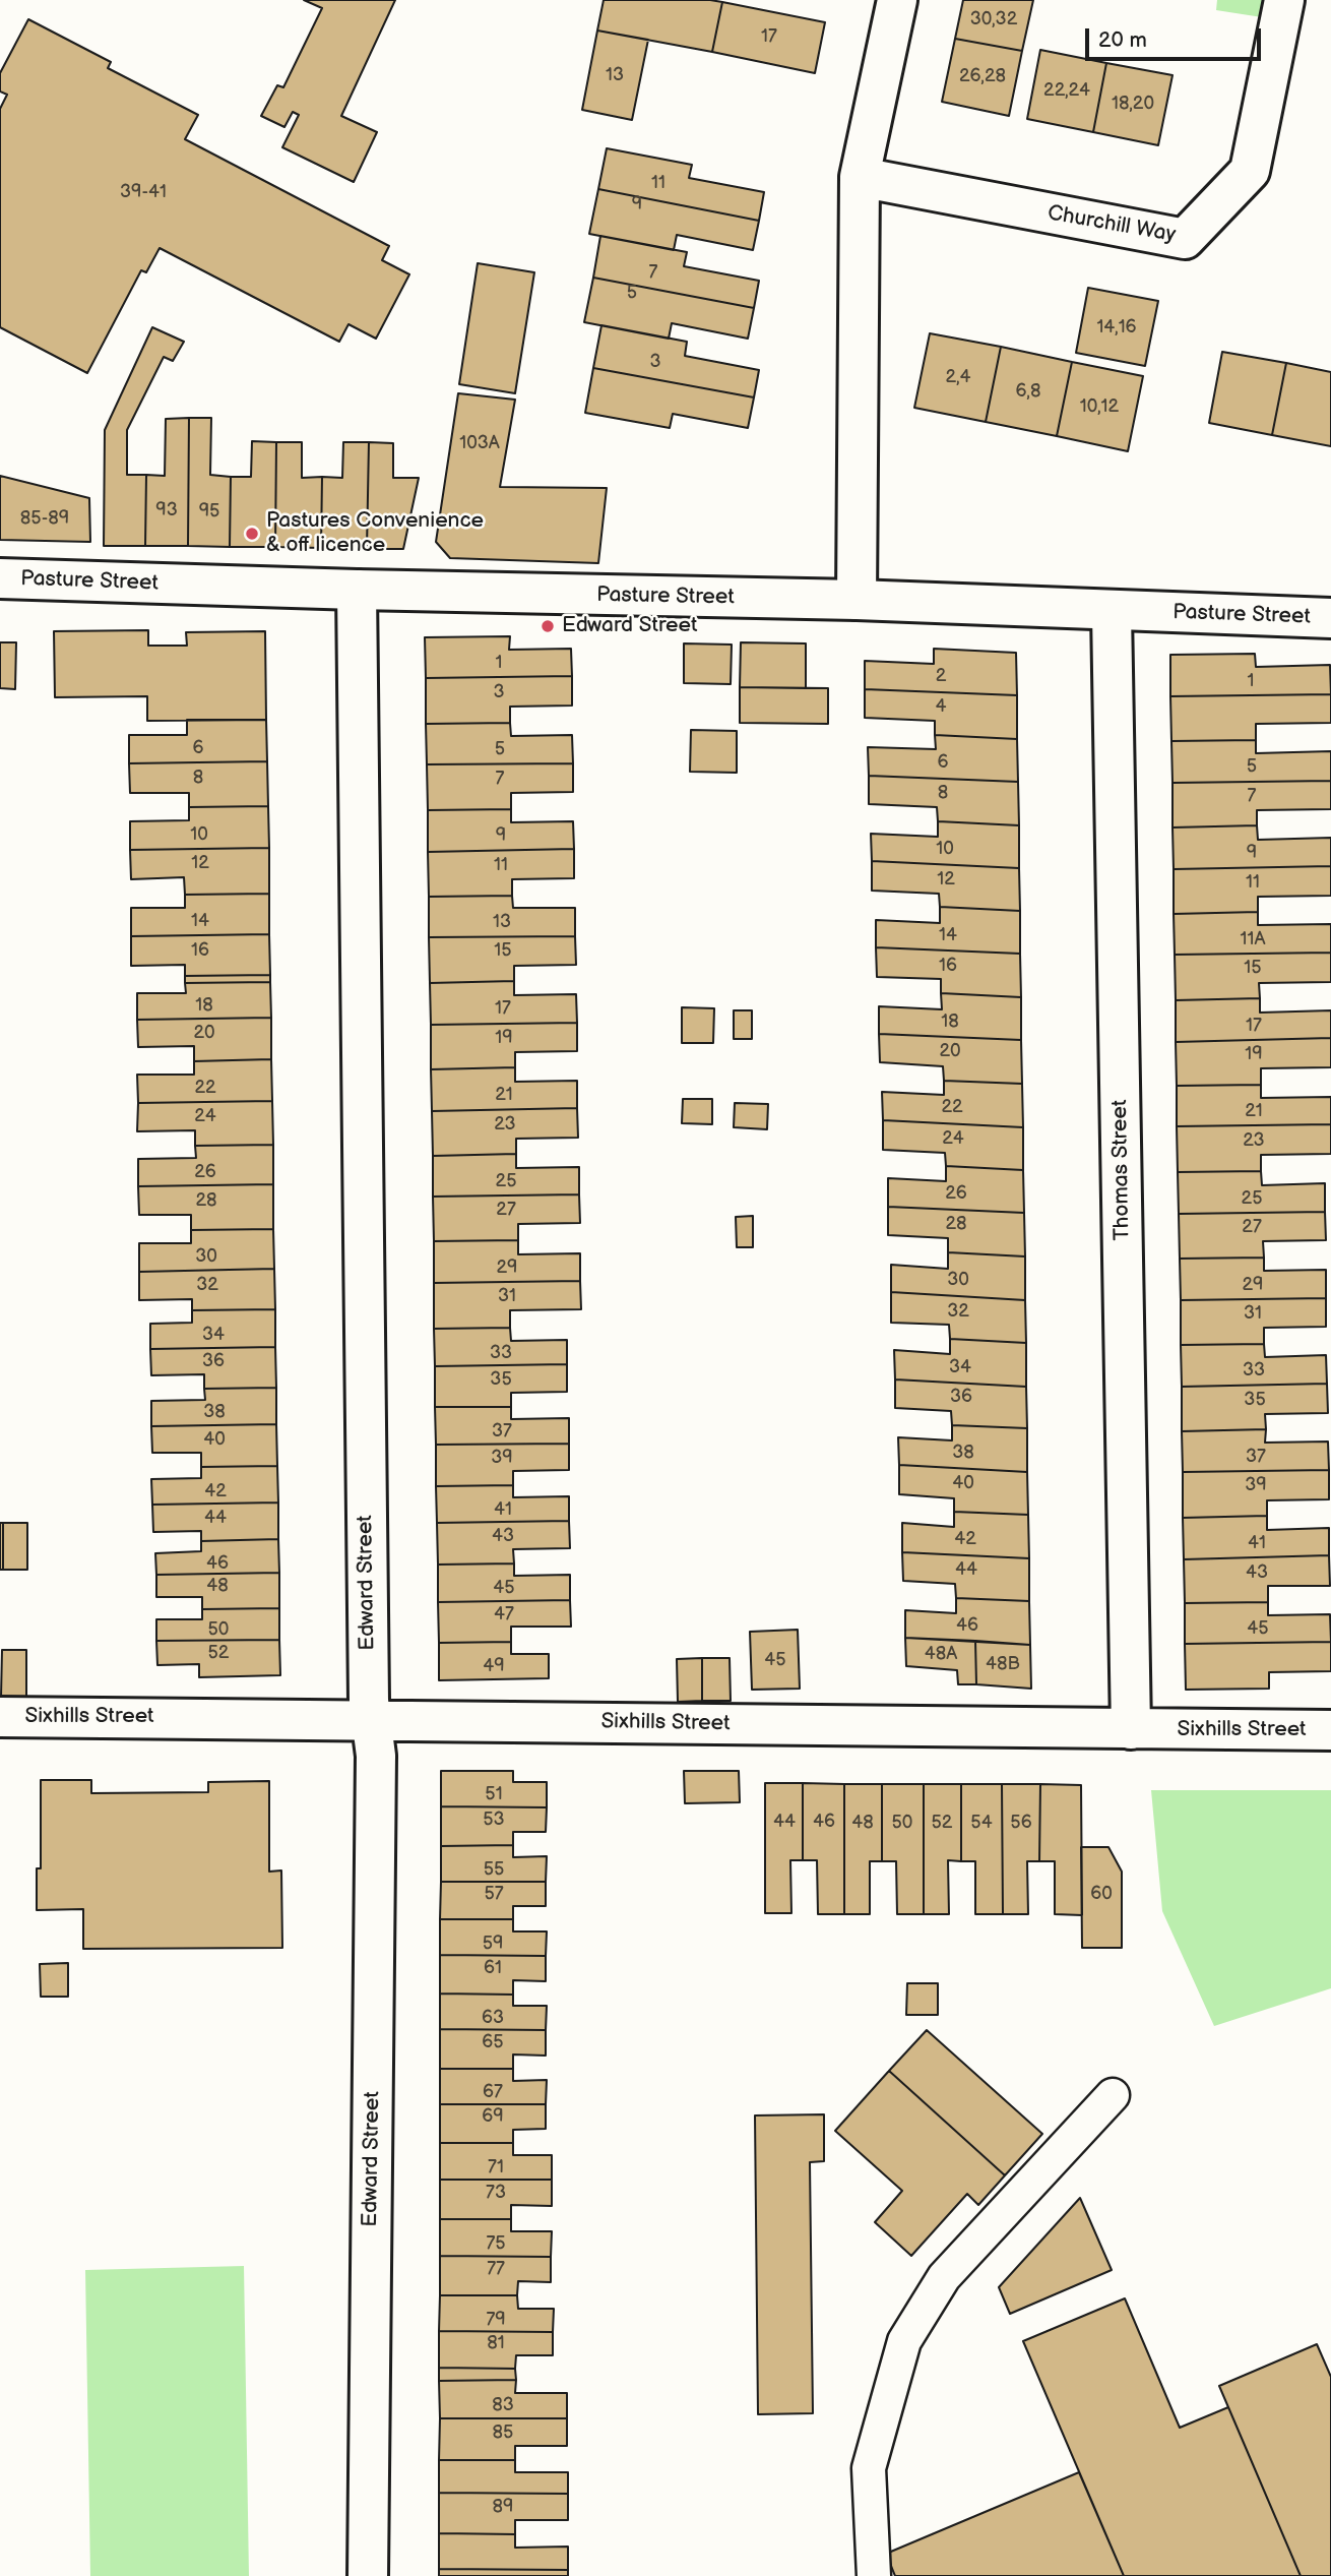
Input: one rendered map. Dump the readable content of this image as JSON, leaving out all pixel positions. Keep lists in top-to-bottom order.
{
  "streets": {
    "street": [
      "Churchill Way",
      "Pasture Street",
      "Thomas Street",
      "Edward Street",
      "Sixhills Street"
    ]
  },
  "crossings": [
    ["Pasture Street", "Thomas Street"],
    ["Pasture Street", "Edward Street"],
    ["Thomas Street", "Sixhills Street"],
    ["Edward Street", "Sixhills Street"]
  ],
  "places": ["Pastures Convenience & off licence", "Edward Street"],
  "house_numbers": [
    "30,32",
    "17",
    "13",
    "26,28",
    "22,24",
    "18,20",
    "11",
    "39-41",
    "9",
    "7",
    "5",
    "14,16",
    "3",
    "2,4",
    "6,8",
    "10,12",
    "103A",
    "93",
    "95",
    "85-89",
    "1",
    "2",
    "1",
    "3",
    "4",
    "6",
    "5",
    "6",
    "5",
    "8",
    "7",
    "8",
    "7",
    "10",
    "9",
    "10",
    "9",
    "12",
    "11",
    "12",
    "11",
    "14",
    "13",
    "14",
    "11A",
    "16",
    "15",
    "16",
    "15",
    "18",
    "17",
    "18",
    "17",
    "20",
    "19",
    "20",
    "19",
    "22",
    "21",
    "22",
    "21",
    "24",
    "23",
    "24",
    "23",
    "26",
    "25",
    "26",
    "25",
    "28",
    "27",
    "28",
    "27",
    "30",
    "29",
    "30",
    "32",
    "29",
    "31",
    "32",
    "31",
    "34",
    "33",
    "36",
    "34",
    "33",
    "35",
    "36",
    "35",
    "38",
    "37",
    "40",
    "38",
    "37",
    "39",
    "40",
    "39",
    "42",
    "41",
    "44",
    "43",
    "42",
    "41",
    "46",
    "44",
    "43",
    "48",
    "45",
    "47",
    "46",
    "45",
    "50",
    "52",
    "48A",
    "45",
    "48B",
    "49",
    "51",
    "53",
    "44",
    "46",
    "48",
    "50",
    "52",
    "54",
    "56",
    "55",
    "57",
    "60",
    "59",
    "61",
    "63",
    "65",
    "67",
    "69",
    "71",
    "73",
    "75",
    "77",
    "79",
    "81",
    "83",
    "85",
    "89"
  ],
  "scale_bar": "20 m"
}
